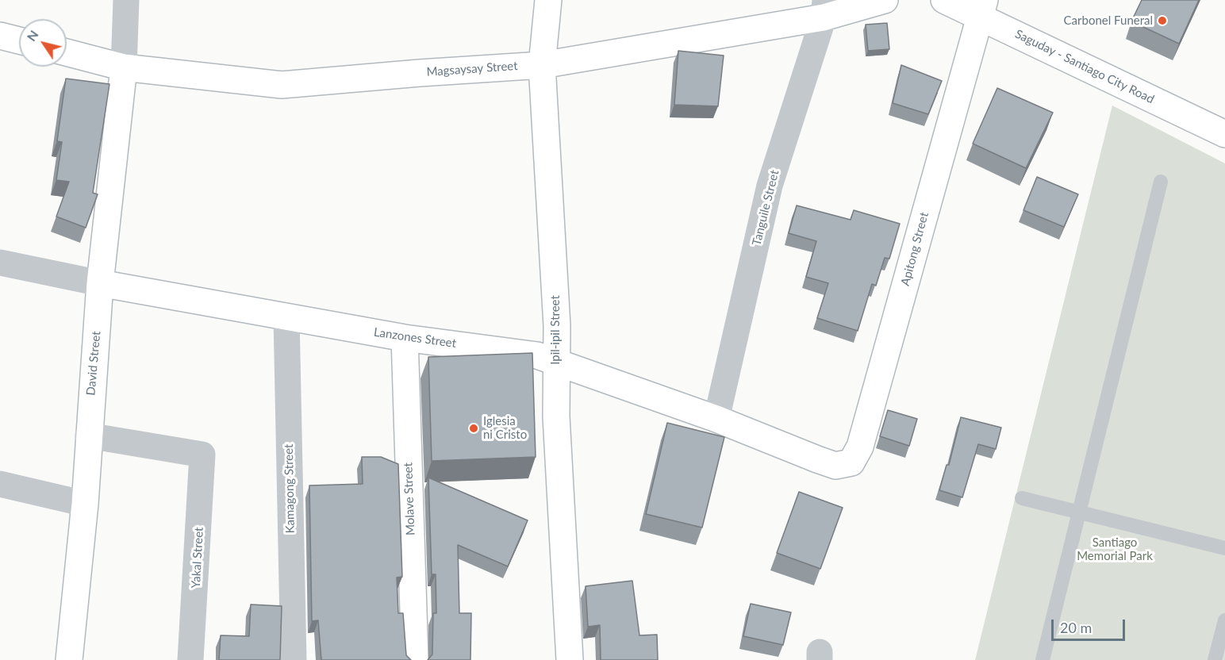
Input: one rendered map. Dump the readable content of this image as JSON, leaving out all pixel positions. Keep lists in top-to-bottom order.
{
  "streets": {
    "street": [
      "Saguday - Santiago City Road",
      "Magsaysay Street",
      "Tanguile Street",
      "Apitong Street",
      "Ipil-ipil Street",
      "Lanzones Street",
      "David Street",
      "Kamagong Street",
      "Molave Street",
      "Yakal Street"
    ]
  },
  "crossings": [
    ["Saguday - Santiago City Road", "Apitong Street"],
    ["Magsaysay Street", "Tanguile Street"],
    ["Magsaysay Street", "Ipil-ipil Street"],
    ["Magsaysay Street", "David Street"],
    ["Tanguile Street", "Lanzones Street"],
    ["Apitong Street", "Lanzones Street"],
    ["Ipil-ipil Street", "Lanzones Street"],
    ["Lanzones Street", "David Street"],
    ["Lanzones Street", "Kamagong Street"],
    ["Lanzones Street", "Molave Street"],
    ["David Street", "Yakal Street"]
  ],
  "parks": ["Santiago Memorial Park"],
  "places": ["Carbonel Funeral", "Iglesia ni Cristo"],
  "scale_bar": "20 m",
  "north": "top left"
}
